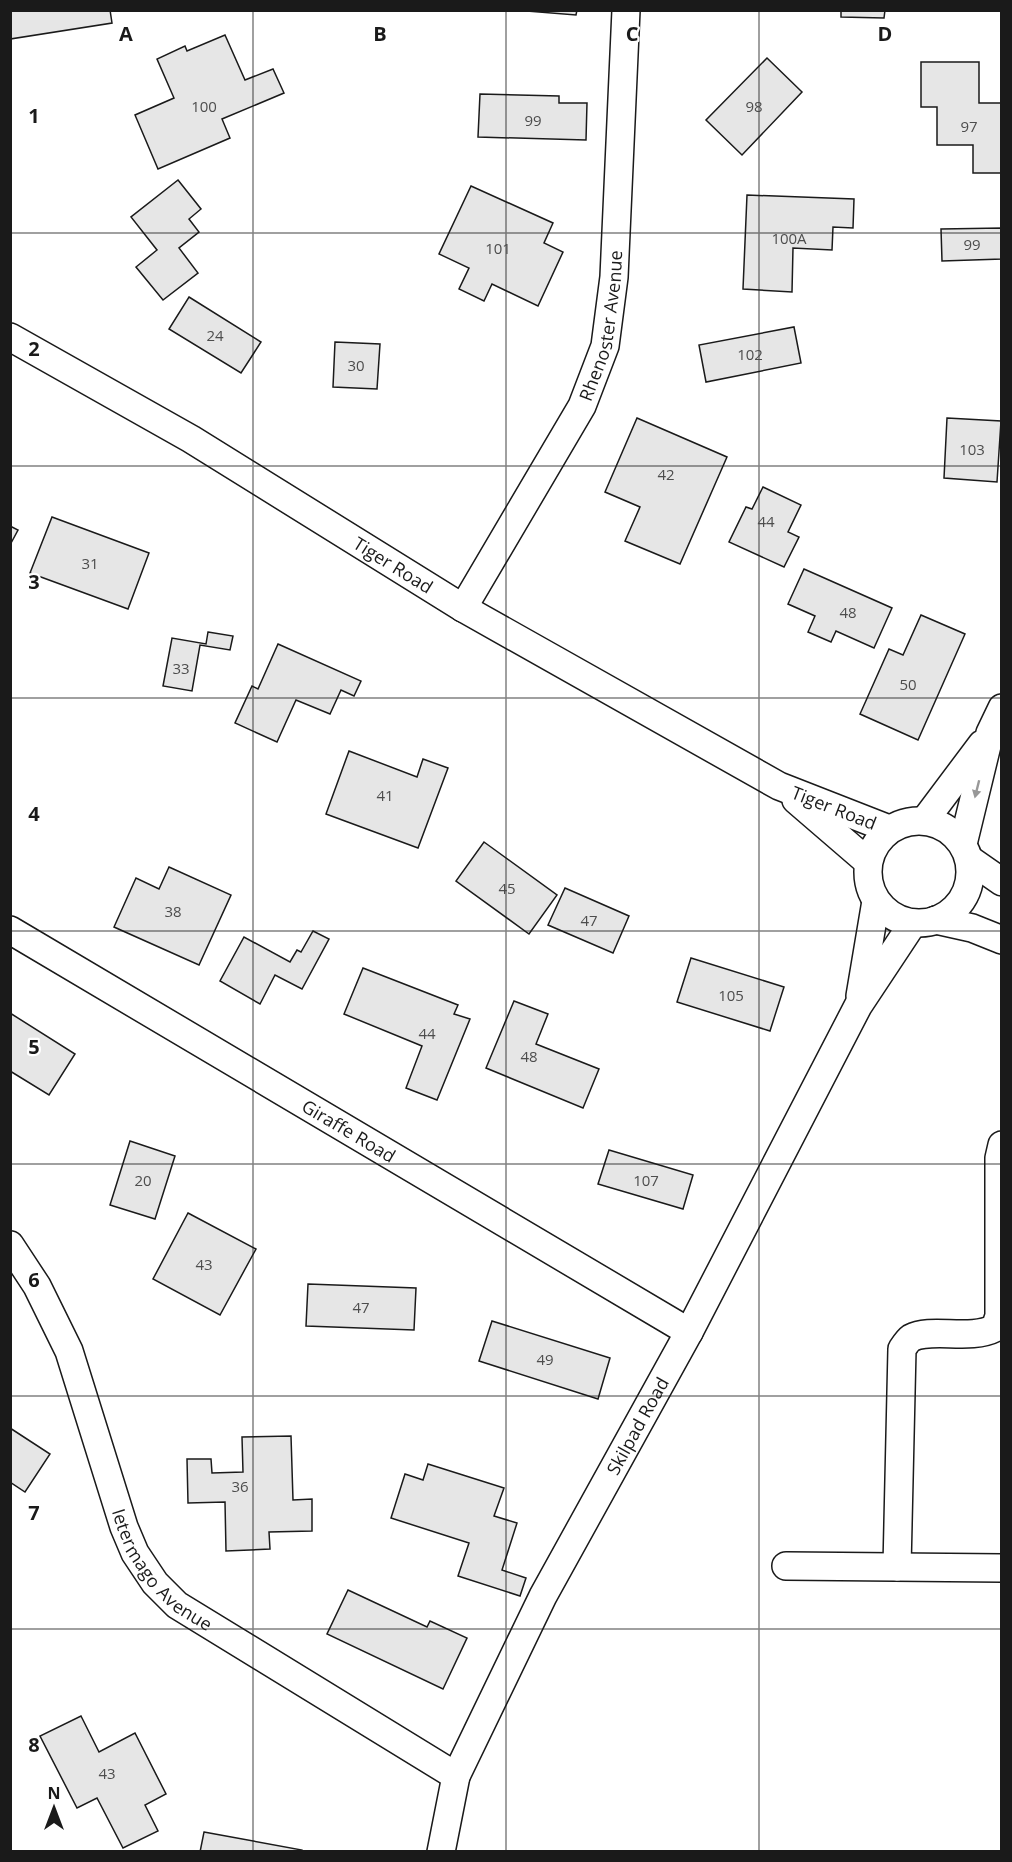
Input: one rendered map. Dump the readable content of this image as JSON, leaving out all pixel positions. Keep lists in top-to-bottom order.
{
  "streets": {
    "street": [
      "Rhenoster Avenue",
      "Tiger Road",
      "Giraffe Road",
      "Skilpad Road",
      "Ietermago Avenue"
    ]
  },
  "crossings": [
    ["Rhenoster Avenue", "Tiger Road"],
    ["Tiger Road", "Skilpad Road"],
    ["Giraffe Road", "Skilpad Road"],
    ["Skilpad Road", "Ietermago Avenue"]
  ],
  "house_numbers": [
    "100",
    "98",
    "99",
    "97",
    "100A",
    "99",
    "101",
    "24",
    "102",
    "30",
    "103",
    "42",
    "44",
    "31",
    "48",
    "33",
    "50",
    "41",
    "45",
    "38",
    "47",
    "105",
    "44",
    "48",
    "20",
    "107",
    "43",
    "47",
    "49",
    "36",
    "43"
  ],
  "north": "top",
  "grid": {
    "columns": [
      "A",
      "B",
      "C",
      "D"
    ],
    "rows": [
      "1",
      "2",
      "3",
      "4",
      "5",
      "6",
      "7",
      "8"
    ]
  }
}
